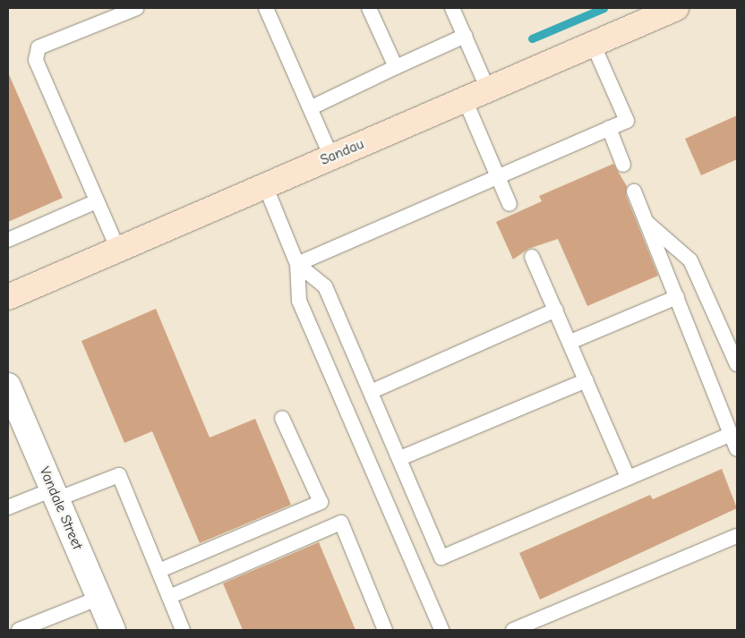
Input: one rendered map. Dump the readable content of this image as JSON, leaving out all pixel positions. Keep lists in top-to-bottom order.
{
  "streets": {
    "street": ["Sandau", "Vandale Street"]
  }
}
